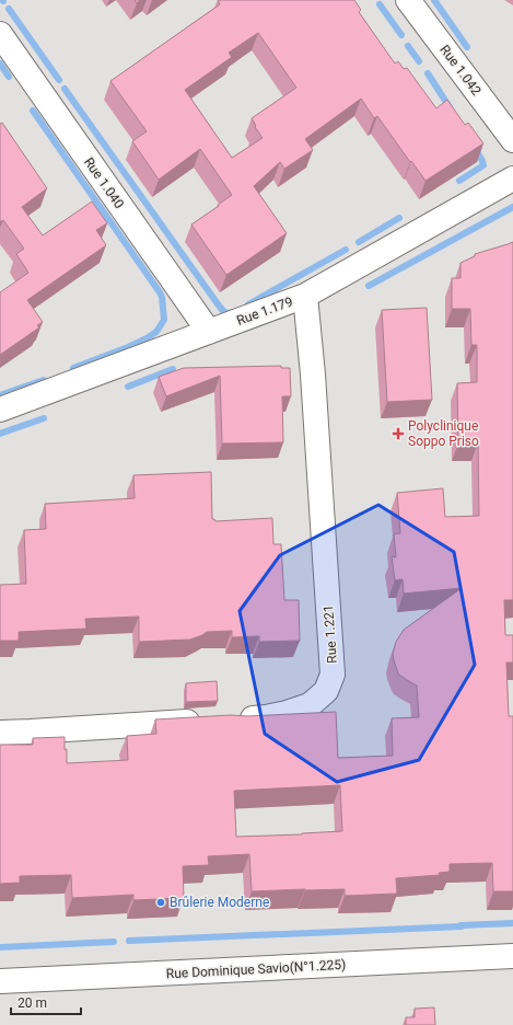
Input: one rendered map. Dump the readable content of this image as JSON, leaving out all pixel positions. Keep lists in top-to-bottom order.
{
  "streets": {
    "street": [
      "Rue 1.042",
      "Rue 1.040",
      "Rue 1.179",
      "Rue 1.221",
      "Rue Dominique Savio(N°1.225)"
    ]
  },
  "crossings": [
    ["Rue 1.040", "Rue 1.179"],
    ["Rue 1.179", "Rue 1.221"]
  ],
  "places": {
    "health": ["Polyclinique Soppo Priso"],
    "other": ["Brûlerie Moderne"]
  },
  "scale_bar": "20 m"
}
